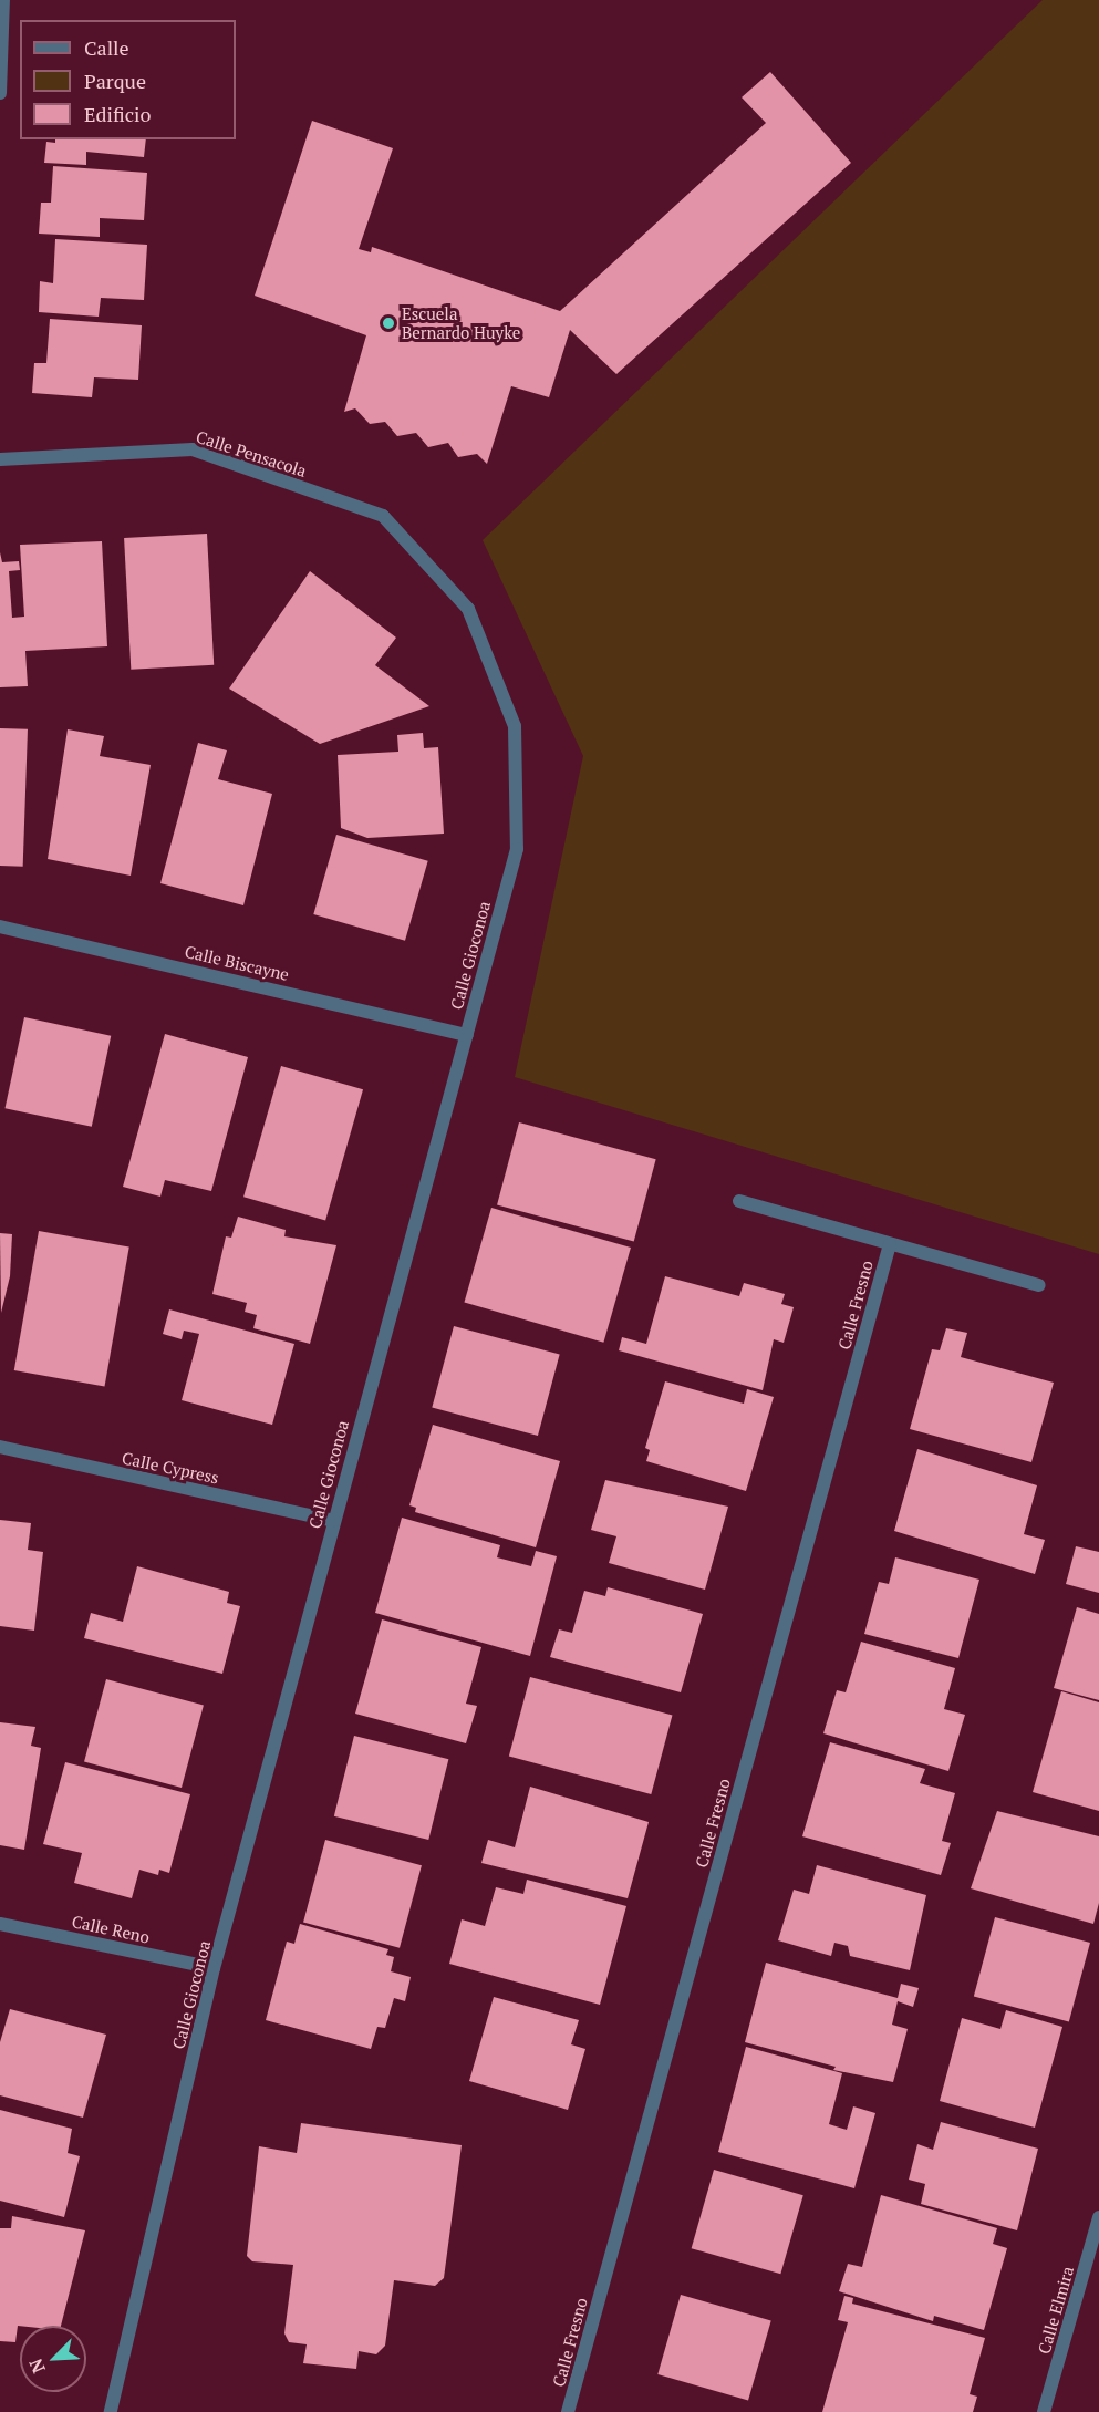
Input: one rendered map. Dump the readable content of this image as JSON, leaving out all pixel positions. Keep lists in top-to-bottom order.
{
  "streets": {
    "street": [
      "Calle Pensacola",
      "Calle Gioconoa",
      "Calle Biscayne",
      "Calle Fresno",
      "Calle Cypress",
      "Calle Reno",
      "Calle Elmira"
    ]
  },
  "crossings": [
    ["Calle Pensacola", "Calle Gioconoa"],
    ["Calle Gioconoa", "Calle Biscayne"],
    ["Calle Gioconoa", "Calle Cypress"],
    ["Calle Gioconoa", "Calle Reno"]
  ],
  "places": ["Escuela Bernardo Huyke"],
  "legend": ["Calle", "Parque", "Edificio"],
  "north": "bottom left"
}
